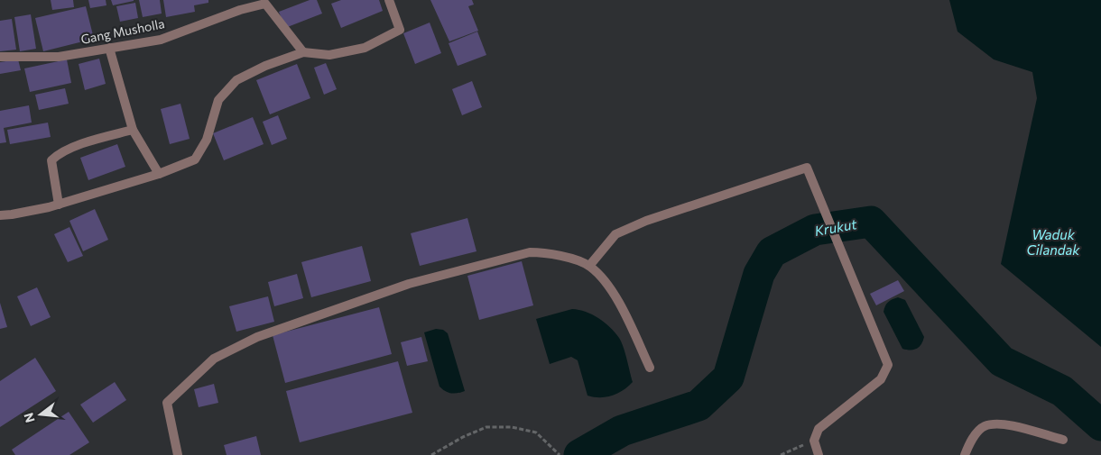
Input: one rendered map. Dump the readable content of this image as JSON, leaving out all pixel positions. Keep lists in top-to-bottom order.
{
  "streets": {
    "street": ["Gang Musholla"]
  },
  "water": ["Krukut", "Waduk Cilandak"],
  "north": "left"
}
